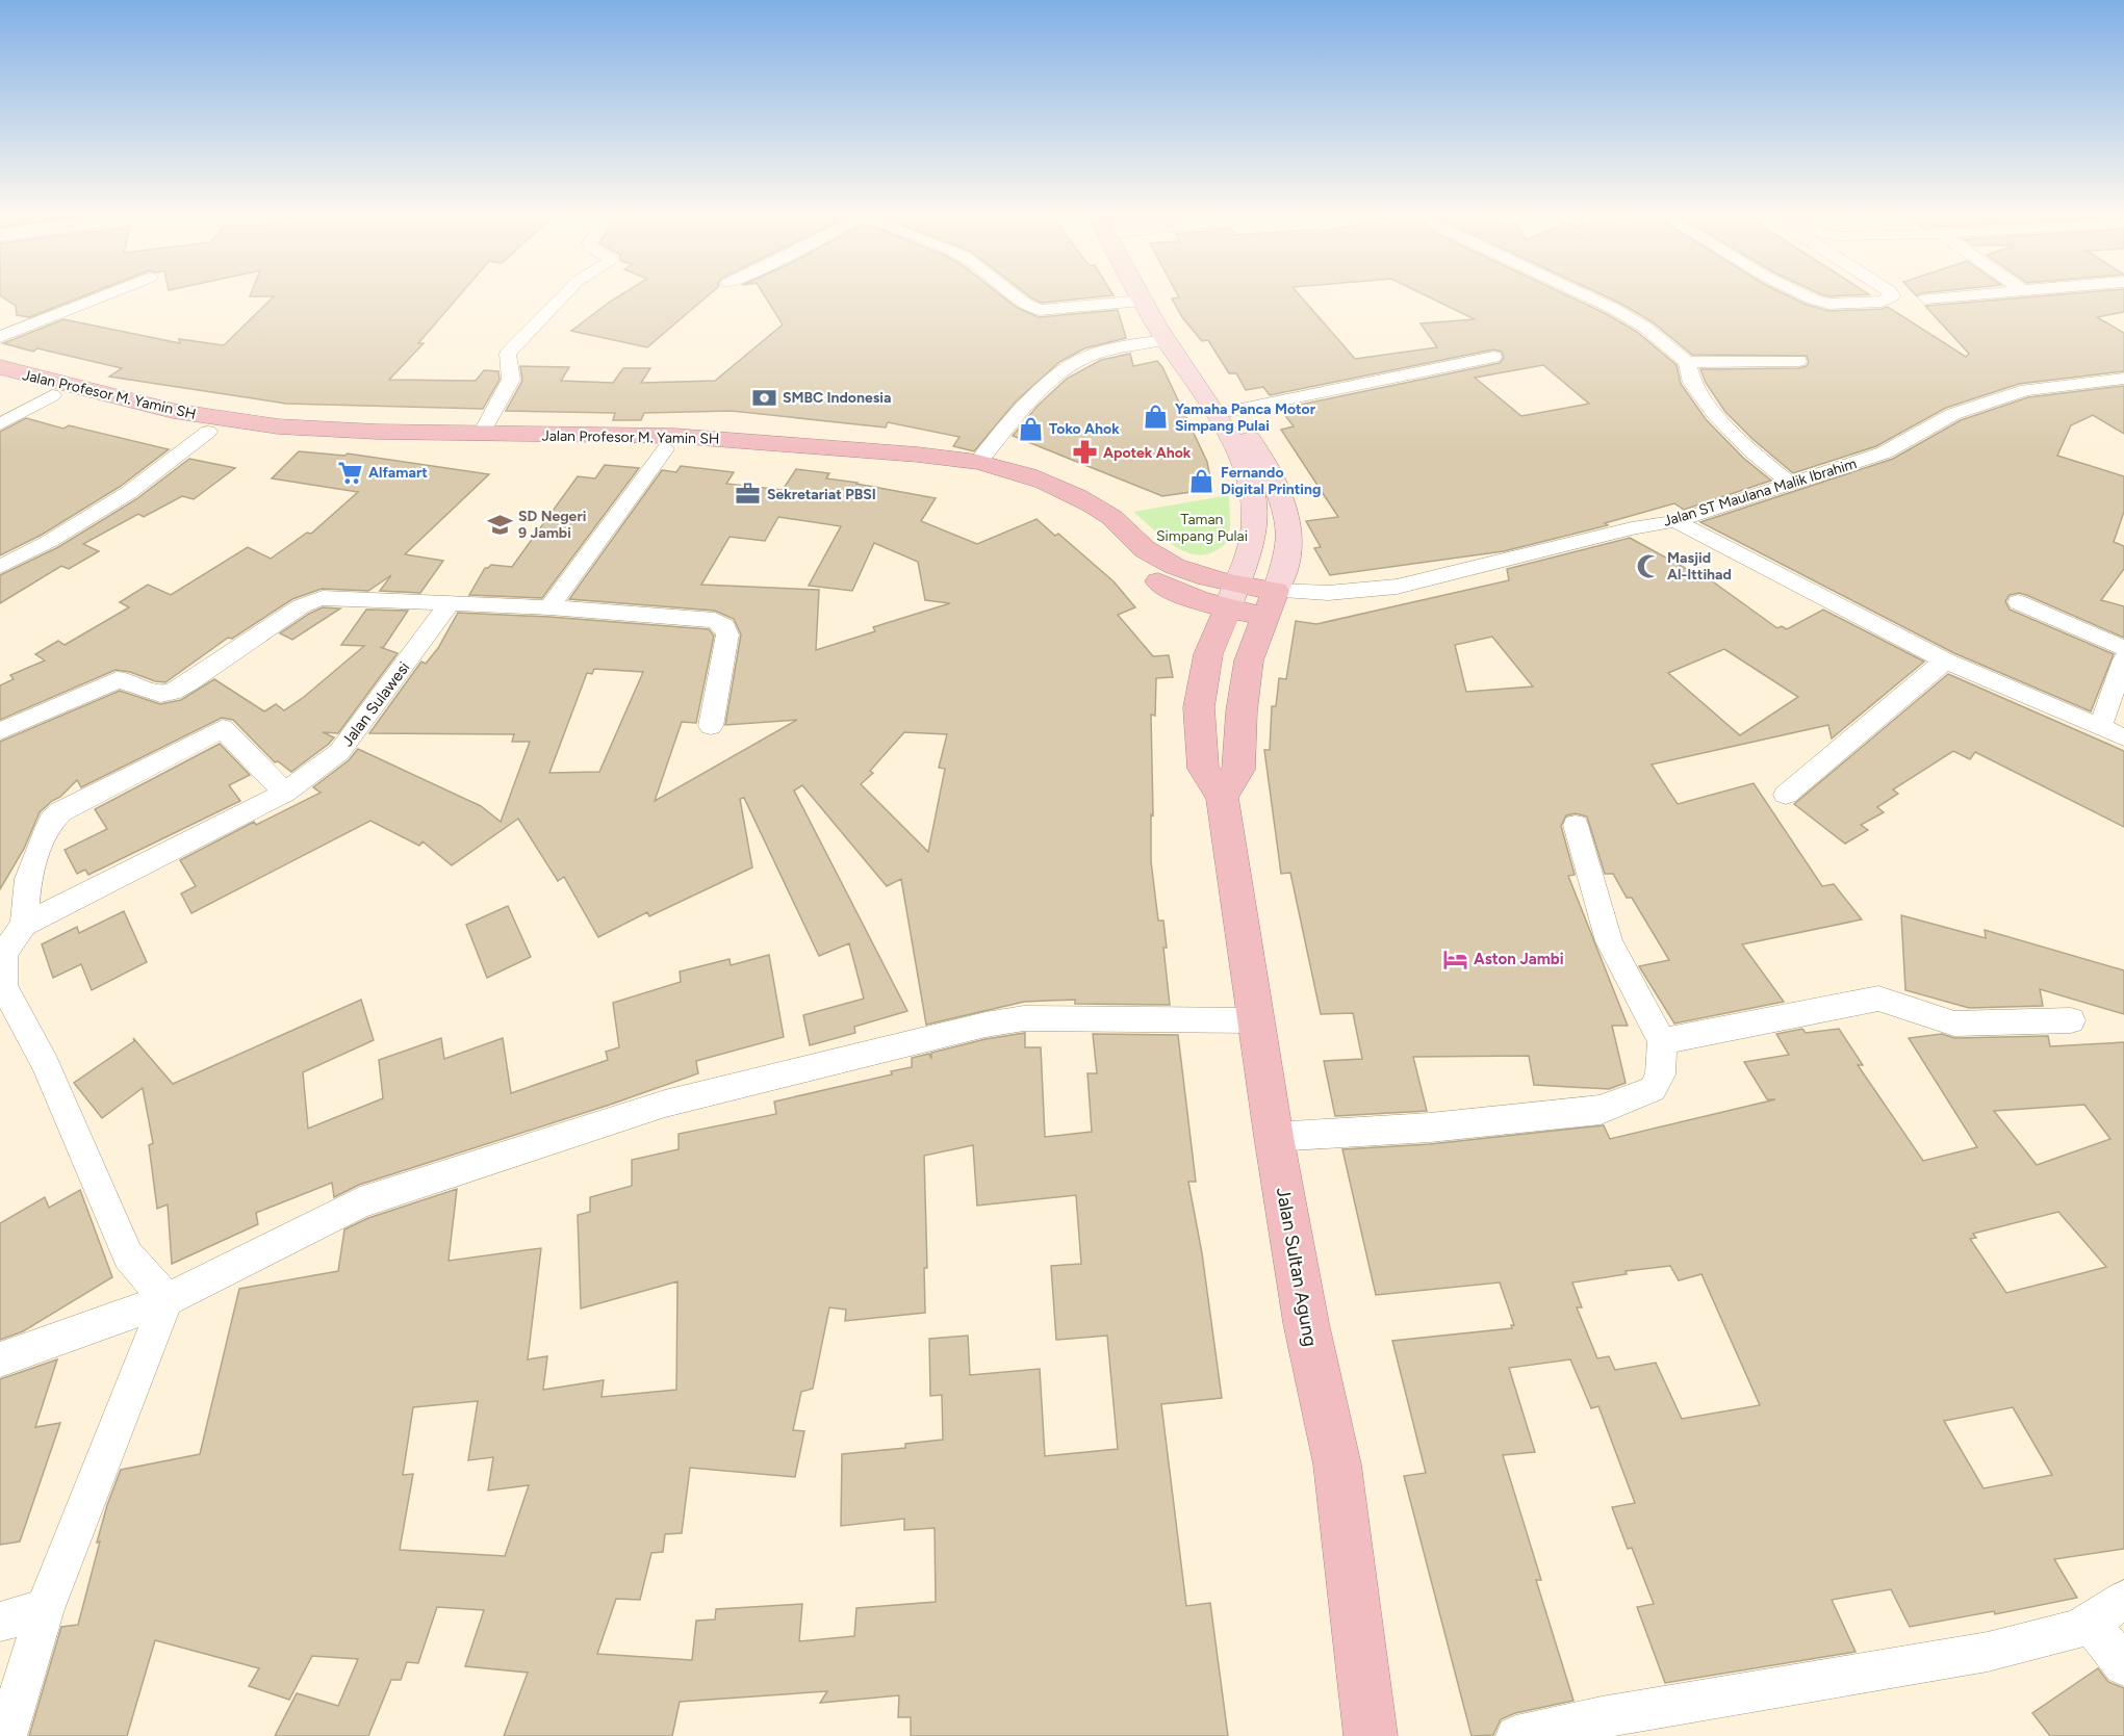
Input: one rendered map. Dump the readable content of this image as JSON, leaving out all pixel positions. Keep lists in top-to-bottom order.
{
  "streets": {
    "highway": ["Jalan Profesor M. Yamin SH", "Jalan Sultan Agung"],
    "street": ["Jalan ST Maulana Malik Ibrahim", "Jalan Sulawesi"]
  },
  "crossings": [
    ["Jalan Profesor M. Yamin SH", "Jalan Sultan Agung"]
  ],
  "parks": ["Taman Simpang Pulai"],
  "places": {
    "bank": ["SMBC Indonesia"],
    "shop": ["Yamaha Panca Motor Simpang Pulai", "Toko Ahok", "Fernando Digital Printing"],
    "pharmacy": ["Apotek Ahok"],
    "supermarket": ["Alfamart"],
    "office": ["Sekretariat PBSI"],
    "school or university": ["SD Negeri 9 Jambi"],
    "mosque": ["Masjid Al-Ittihad"],
    "hotel": ["Aston Jambi"]
  }
}
